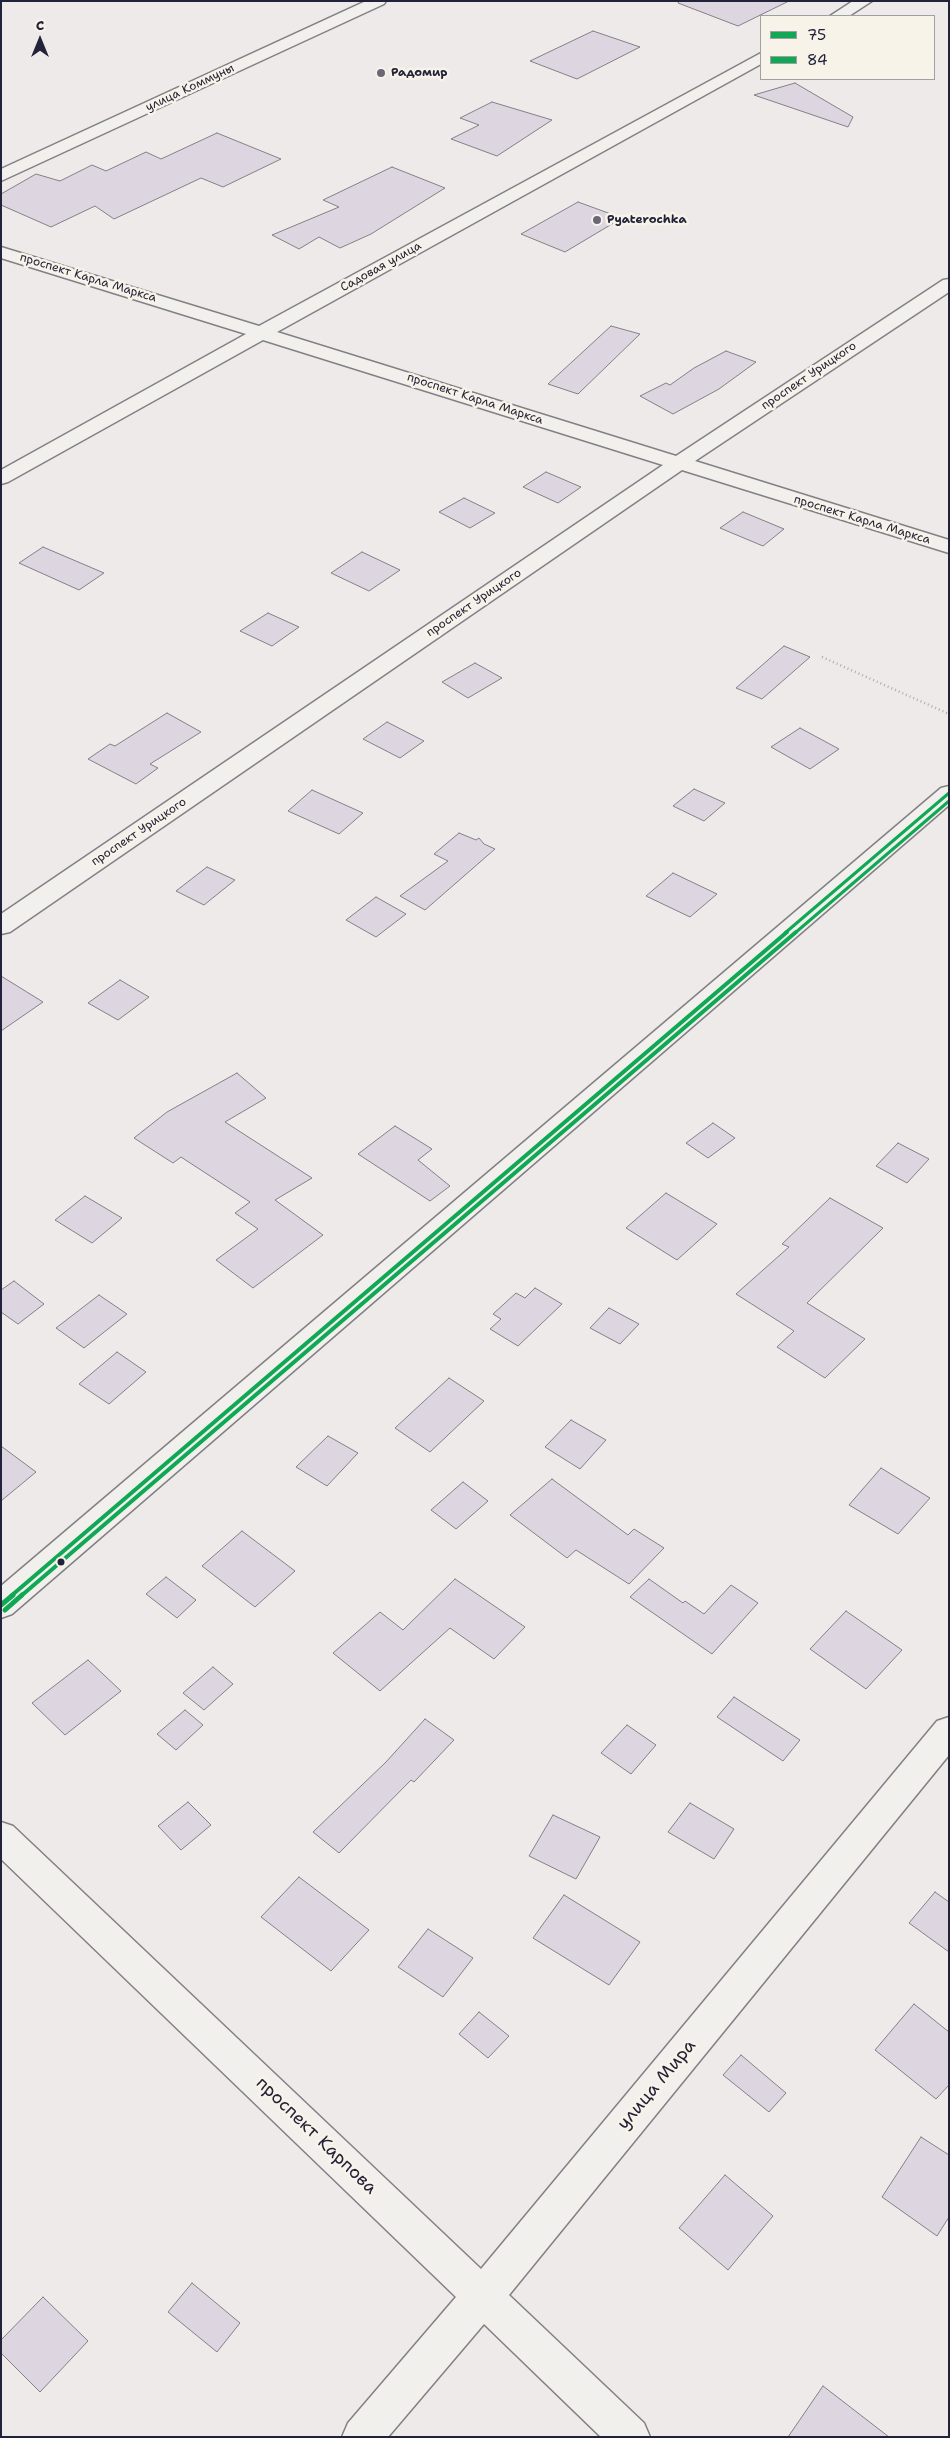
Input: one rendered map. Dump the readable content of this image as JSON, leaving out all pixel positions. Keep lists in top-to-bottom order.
{
  "streets": {
    "street": [
      "улица Коммуны",
      "Садовая улица",
      "проспект Карла Маркса",
      "проспект Урицкого",
      "улица Мира",
      "проспект Карпова"
    ]
  },
  "crossings": [
    ["Садовая улица", "проспект Карла Маркса"],
    ["проспект Карла Маркса", "проспект Урицкого"],
    ["улица Мира", "проспект Карпова"]
  ],
  "places": ["Радомир", "Pyaterochka"],
  "lines": ["transit line 75", "transit line 84"],
  "legend": ["75", "84"],
  "north": "top"
}
